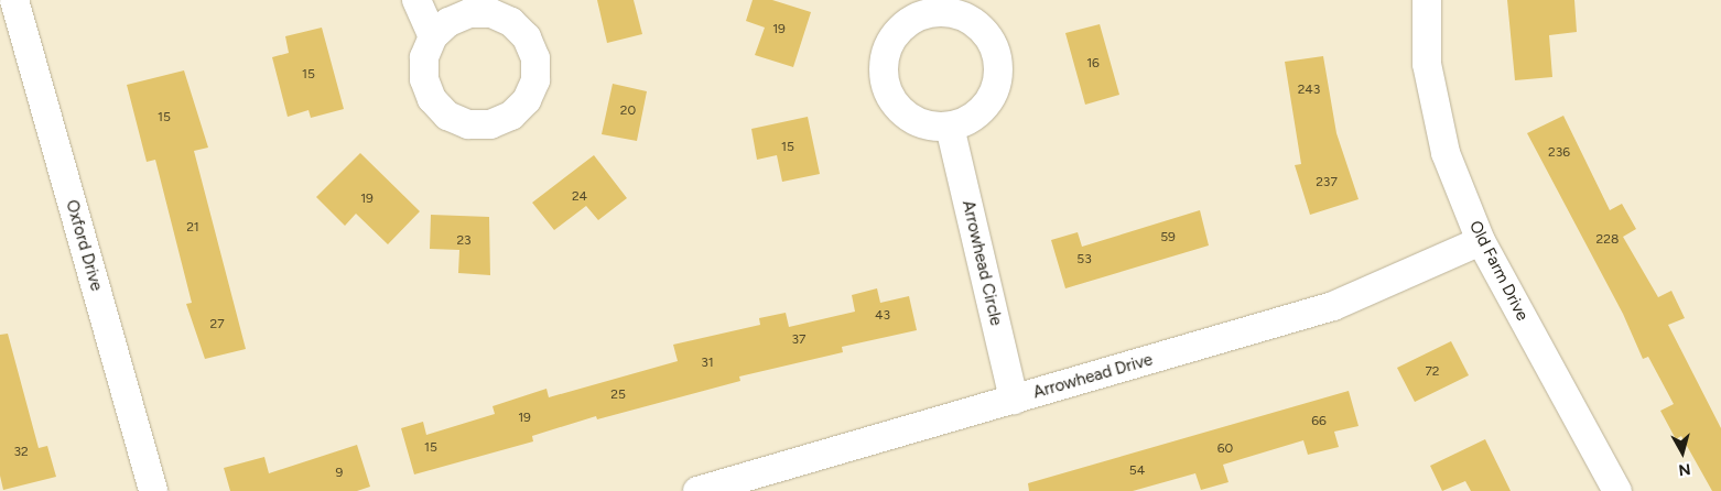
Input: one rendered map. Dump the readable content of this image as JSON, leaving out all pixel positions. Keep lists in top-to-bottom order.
{
  "streets": {
    "street": [
      "Oxford Drive",
      "Arrowhead Circle",
      "Old Farm Drive",
      "Arrowhead Drive"
    ]
  },
  "crossings": [
    ["Arrowhead Circle", "Arrowhead Drive"],
    ["Old Farm Drive", "Arrowhead Drive"]
  ],
  "house_numbers": [
    "19",
    "16",
    "15",
    "243",
    "20",
    "15",
    "15",
    "236",
    "237",
    "24",
    "19",
    "21",
    "59",
    "228",
    "23",
    "53",
    "43",
    "27",
    "37",
    "31",
    "72",
    "25",
    "19",
    "66",
    "15",
    "60",
    "32",
    "54",
    "9"
  ],
  "north": "bottom"
}
